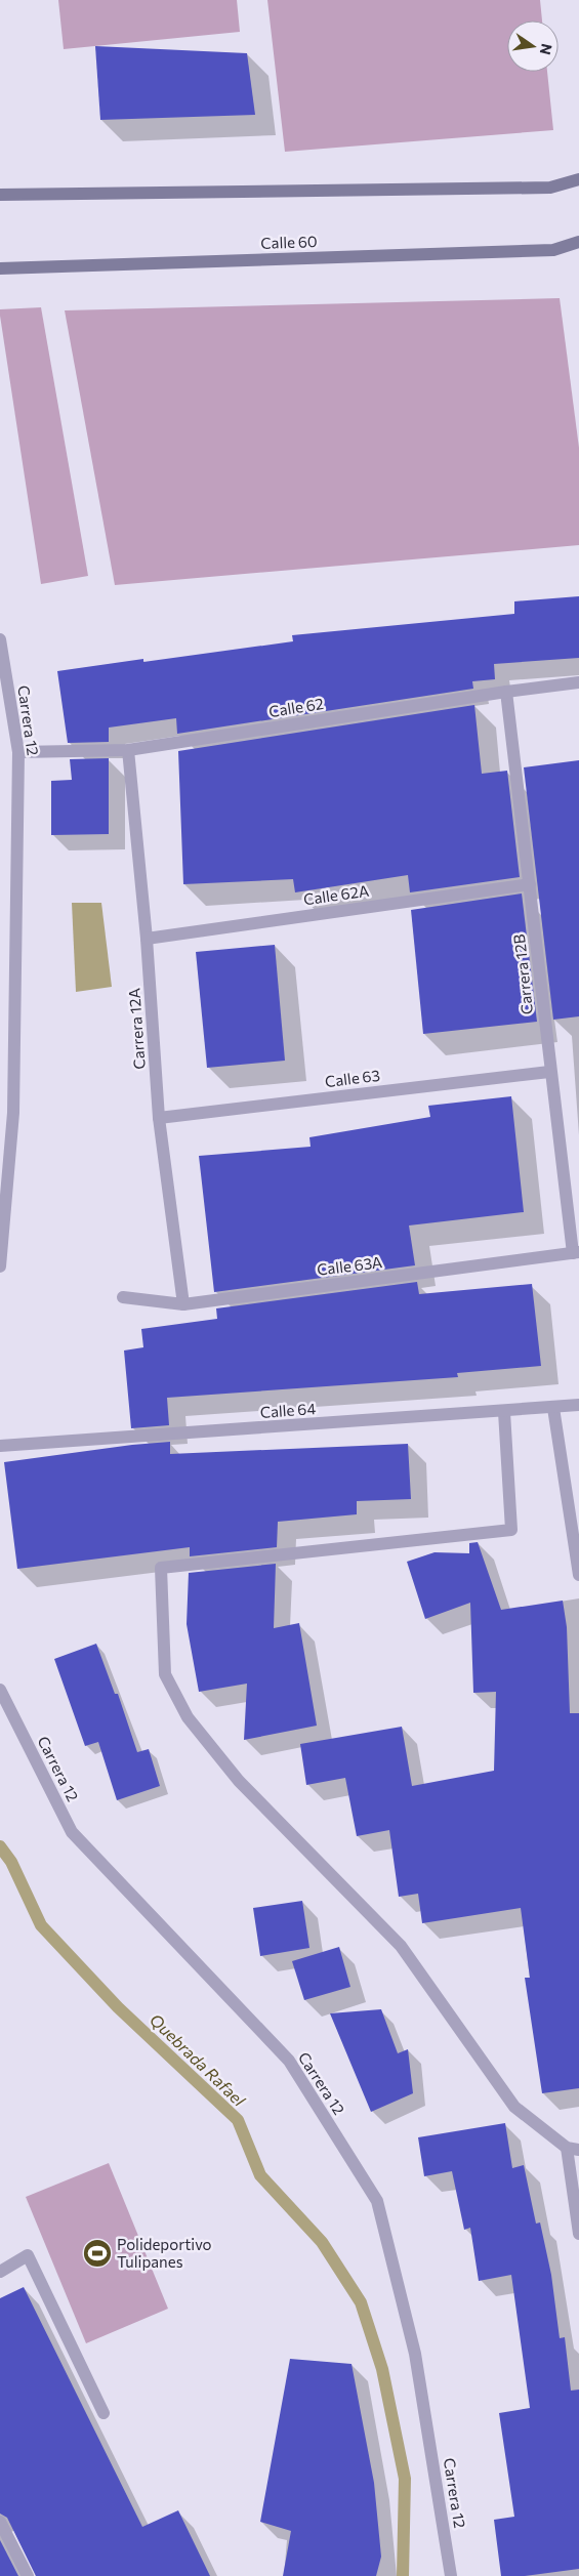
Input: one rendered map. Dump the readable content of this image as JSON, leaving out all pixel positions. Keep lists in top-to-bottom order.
{
  "streets": {
    "main road": ["Calle 60"],
    "street": [
      "Calle 62",
      "Carrera 12",
      "Calle 62A",
      "Carrera 12B",
      "Carrera 12A",
      "Calle 63",
      "Calle 63A",
      "Calle 64"
    ]
  },
  "crossings": [
    ["Calle 62", "Carrera 12"],
    ["Calle 62", "Carrera 12B"],
    ["Calle 62", "Carrera 12A"],
    ["Calle 62A", "Carrera 12B"],
    ["Calle 62A", "Carrera 12A"],
    ["Carrera 12B", "Calle 63"],
    ["Carrera 12B", "Calle 63A"],
    ["Carrera 12A", "Calle 63"],
    ["Carrera 12A", "Calle 63A"]
  ],
  "water": ["Quebrada Rafael"],
  "places": {
    "sports": ["Polideportivo Tulipanes"]
  },
  "north": "right"
}
